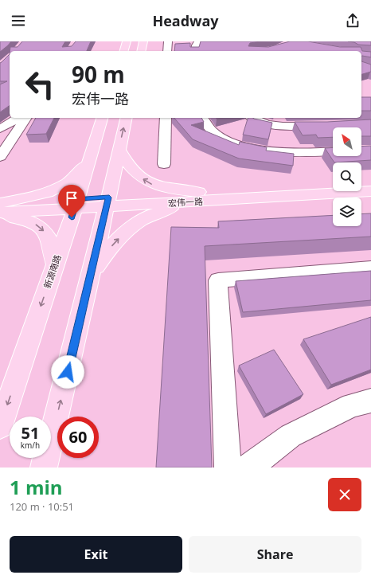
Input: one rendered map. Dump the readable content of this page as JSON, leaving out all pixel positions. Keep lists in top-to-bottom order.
{
  "streets": {
    "main road": ["宏伟一路", "新源南路"]
  },
  "crossings": [
    ["宏伟一路", "新源南路"]
  ],
  "north": "top left",
  "page": {
    "header": "Headway",
    "turn": ["90 m", "宏伟一路"],
    "speed": "51 km/h",
    "limit": "60",
    "heading": ["1 min", "120 m · 10:51"],
    "buttons": ["Exit", "Share"]
  }
}
